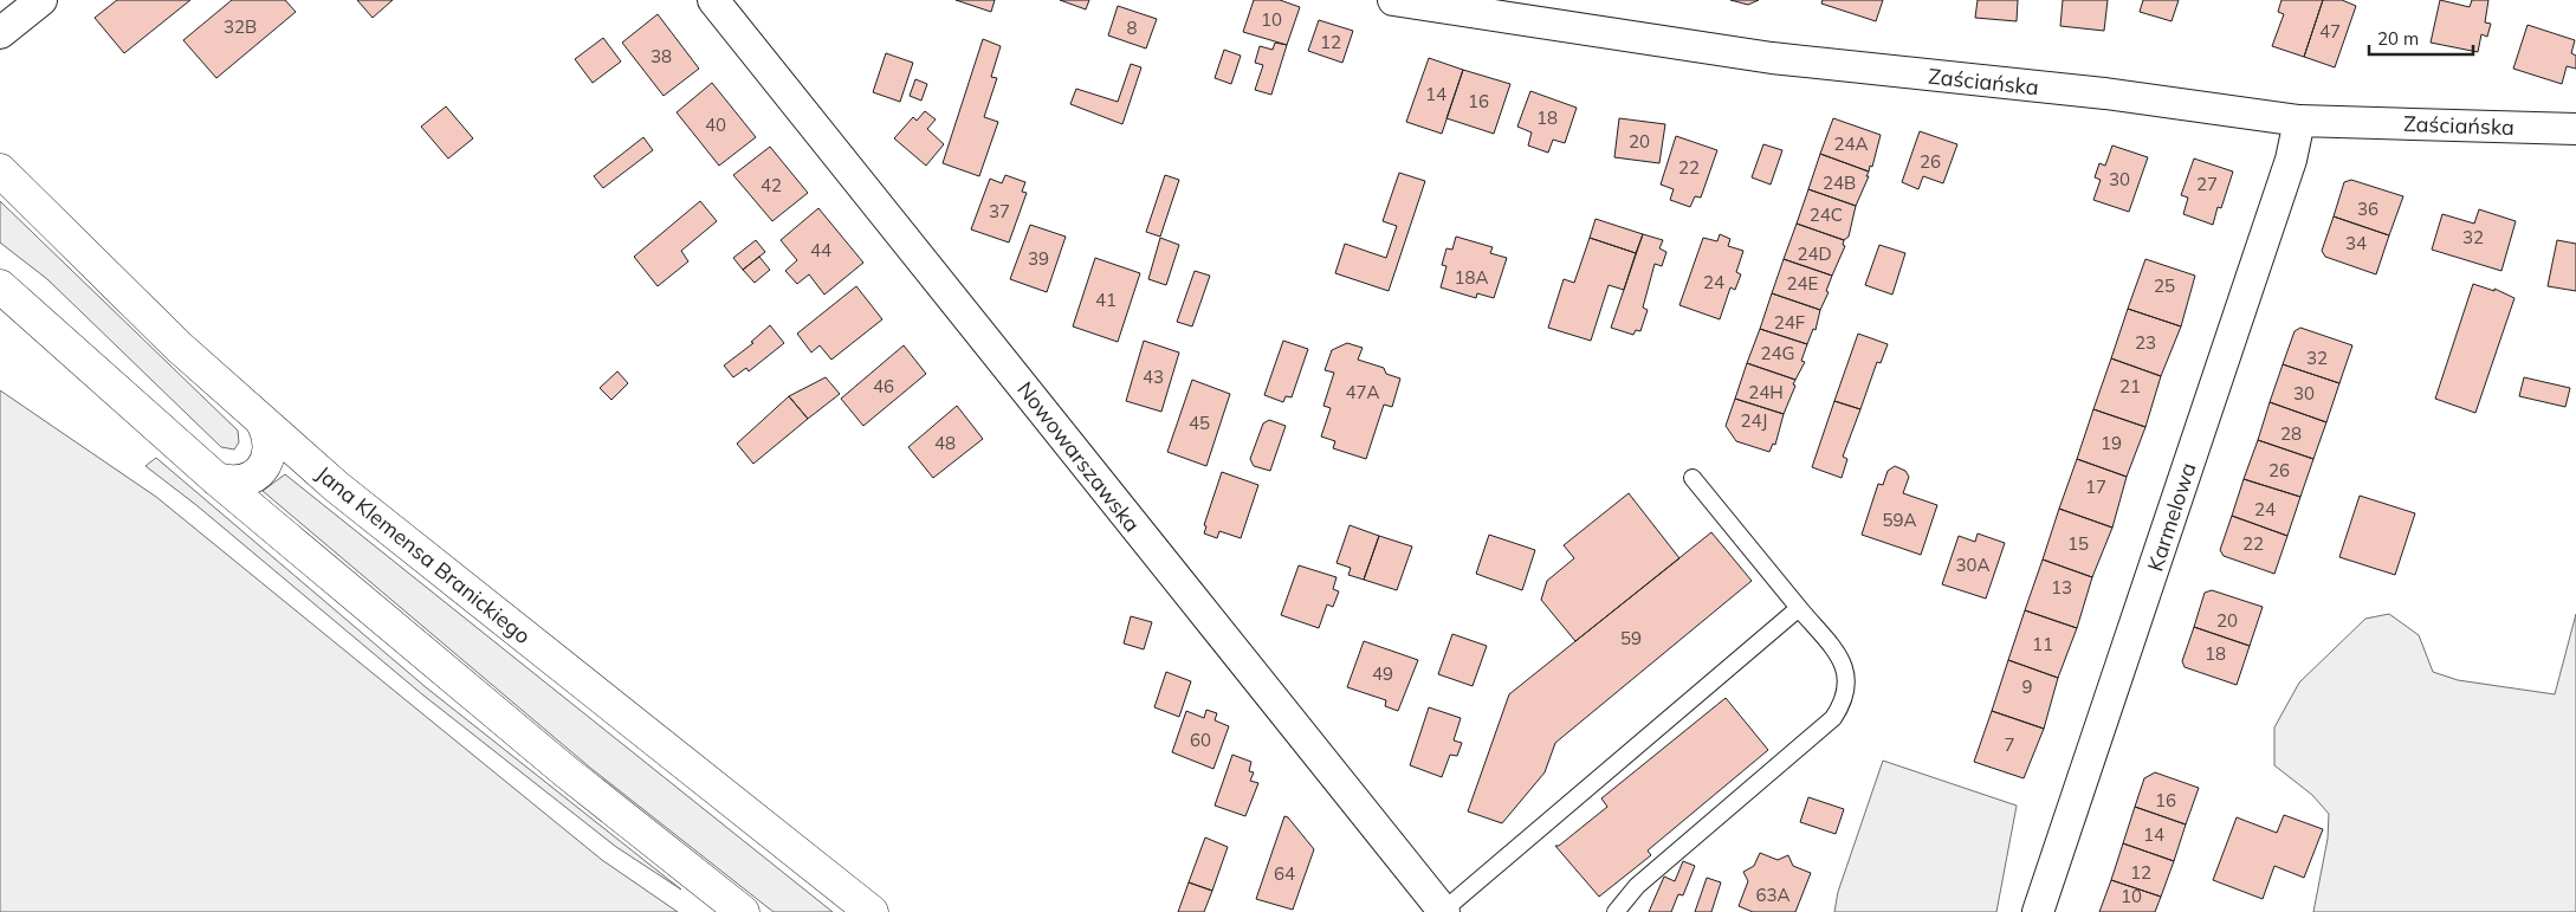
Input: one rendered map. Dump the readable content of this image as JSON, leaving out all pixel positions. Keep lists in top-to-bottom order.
{
  "streets": {
    "main road": ["Jana Klemensa Branickiego"],
    "street": ["Zaściańska", "Nowowarszawska", "Karmelowa"]
  },
  "crossings": [
    ["Zaściańska", "Karmelowa"]
  ],
  "house_numbers": [
    "10",
    "32B",
    "8",
    "47",
    "12",
    "38",
    "14",
    "16",
    "18",
    "40",
    "20",
    "24A",
    "26",
    "22",
    "30",
    "24B",
    "27",
    "42",
    "36",
    "37",
    "24C",
    "32",
    "34",
    "44",
    "24D",
    "39",
    "18A",
    "24",
    "24E",
    "25",
    "41",
    "24F",
    "23",
    "24G",
    "32",
    "43",
    "46",
    "21",
    "47A",
    "24H",
    "30",
    "24J",
    "45",
    "28",
    "48",
    "19",
    "26",
    "17",
    "24",
    "59A",
    "15",
    "22",
    "30A",
    "13",
    "20",
    "59",
    "11",
    "18",
    "49",
    "9",
    "60",
    "7",
    "16",
    "14",
    "12",
    "64",
    "63A",
    "10"
  ],
  "scale_bar": "20 m"
}
